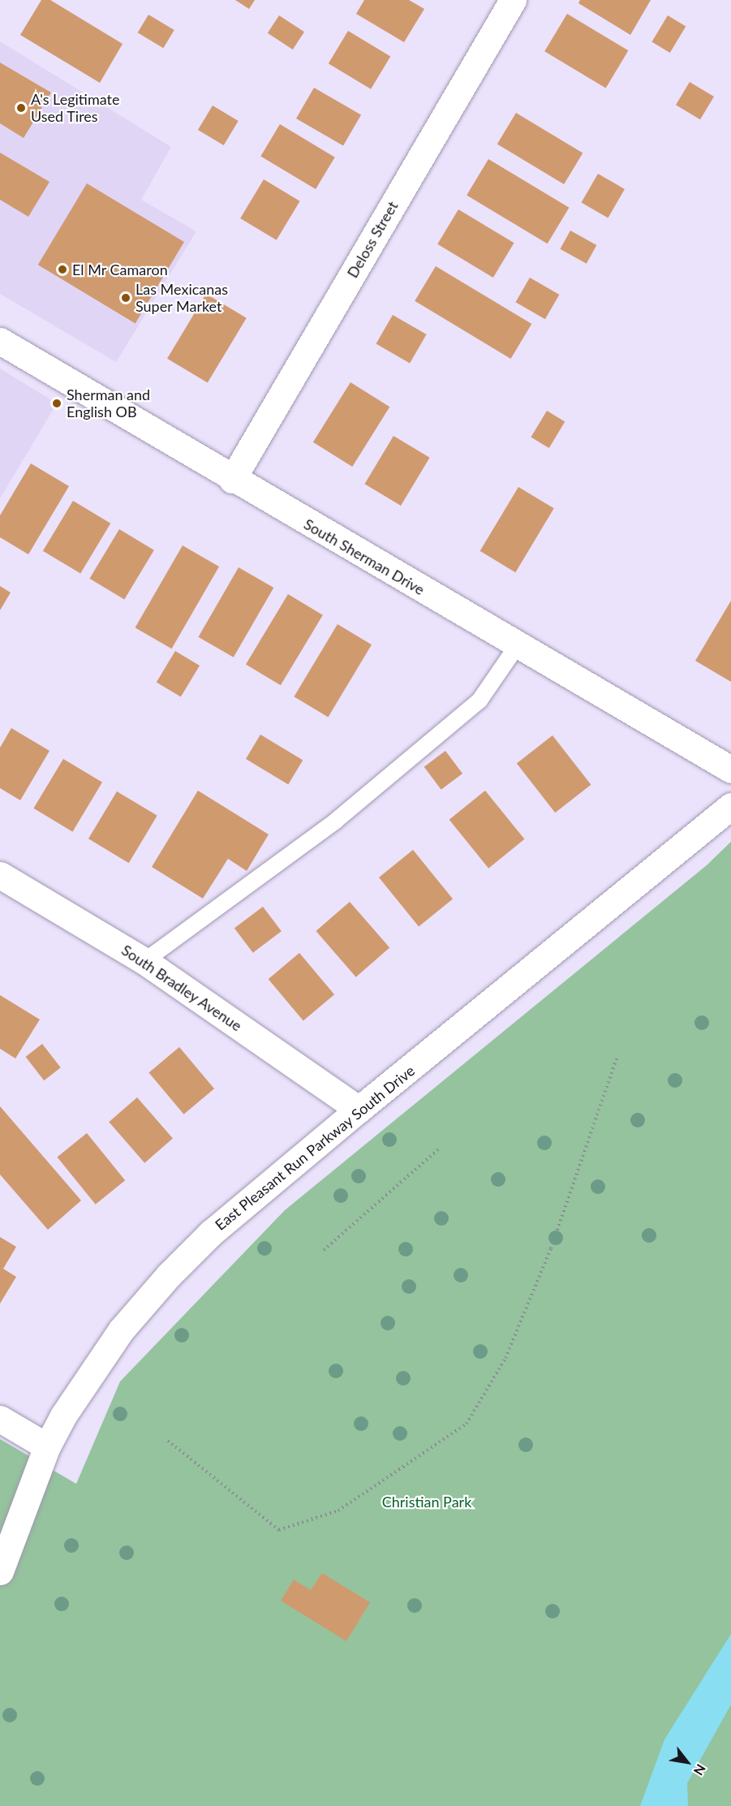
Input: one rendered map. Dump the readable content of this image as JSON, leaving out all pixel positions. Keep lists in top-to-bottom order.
{
  "streets": {
    "street": [
      "Deloss Street",
      "South Sherman Drive",
      "South Bradley Avenue",
      "East Pleasant Run Parkway South Drive"
    ]
  },
  "crossings": [
    ["Deloss Street", "South Sherman Drive"],
    ["South Bradley Avenue", "East Pleasant Run Parkway South Drive"]
  ],
  "parks": ["Christian Park"],
  "places": [
    "A's Legitimate Used Tires",
    "El Mr Camaron",
    "Las Mexicanas Super Market",
    "Sherman and English OB"
  ],
  "north": "bottom right"
}
